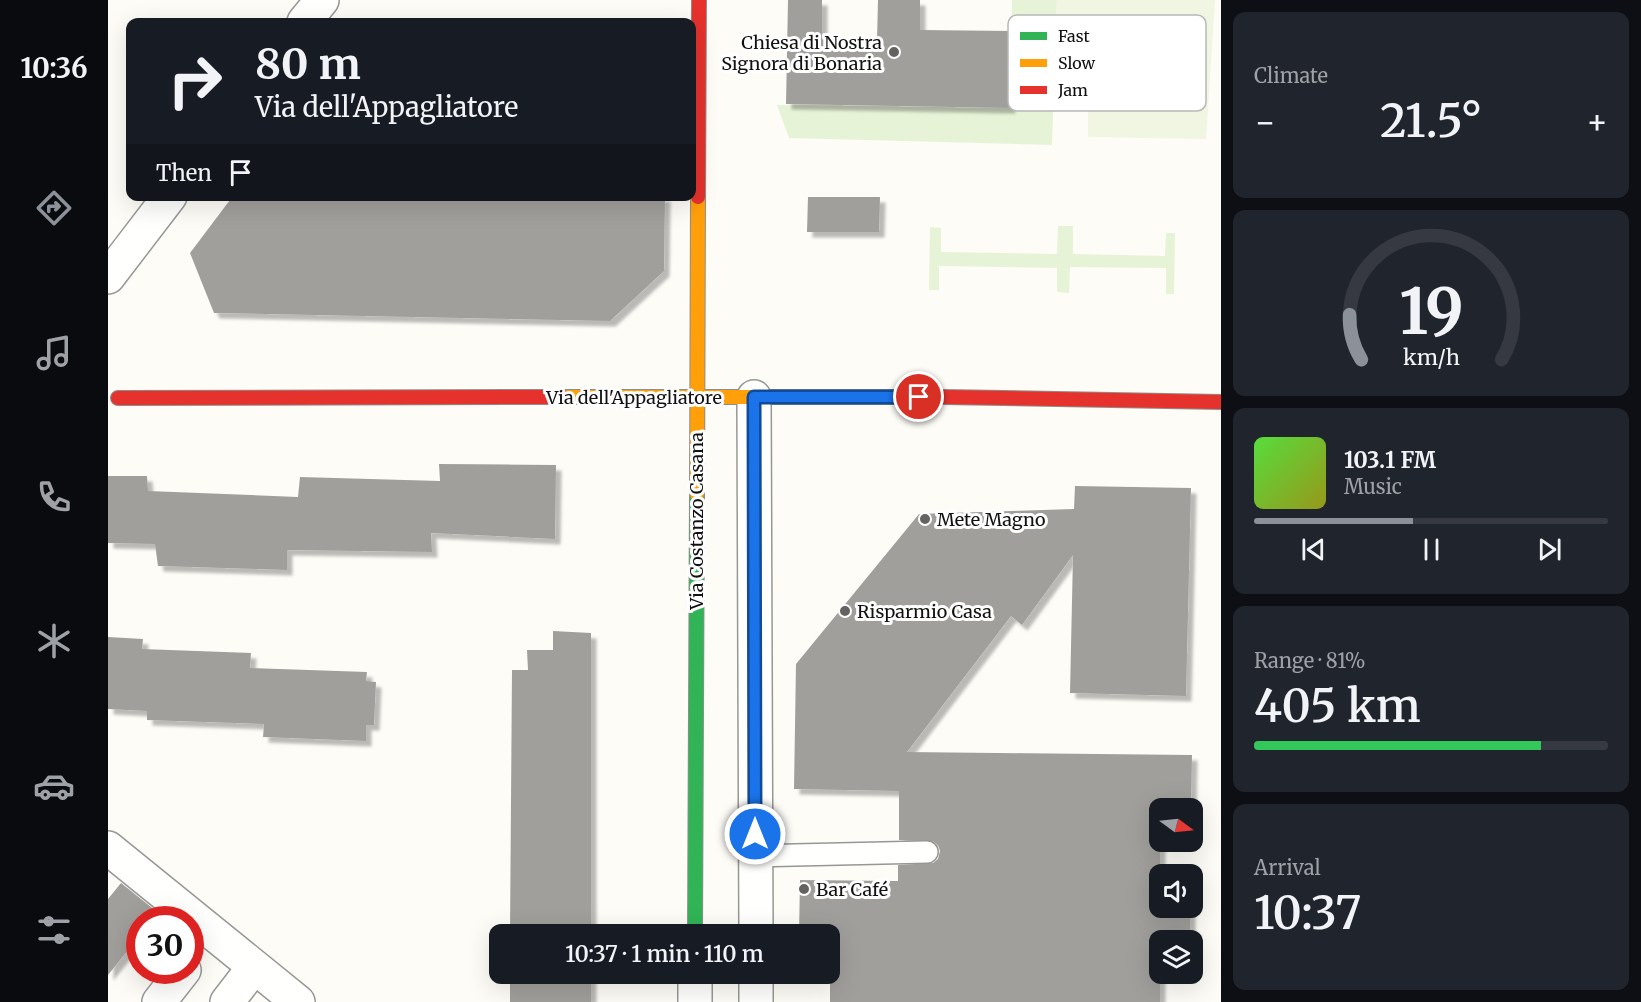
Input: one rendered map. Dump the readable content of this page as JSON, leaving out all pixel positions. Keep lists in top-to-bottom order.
{
  "streets": {
    "street": ["Via dell'Appagliatore", "Via Costanzo Casana"]
  },
  "crossings": [
    ["Via dell'Appagliatore", "Via Costanzo Casana"]
  ],
  "places": [
    "Chiesa di Nostra Signora di Bonaria",
    "Mete Magno",
    "Risparmio Casa",
    "Bar Café"
  ],
  "legend": ["Fast", "Slow", "Jam"],
  "north": "right",
  "page": {
    "tabs": "10:36",
    "tile": [
      "Climate",
      ["Range · 81%", "405 km"],
      ["Arrival", "10:37"]
    ],
    "turn": ["80 m", "Via dell'Appagliatore"],
    "heat": ["−", "21.5°", "+"],
    "then": "Then",
    "song": ["103.1 FM", "Music"],
    "limit": "30",
    "trip": "10:37 · 1 min · 110 m",
    "gauge": ["19", "km/h"]
  }
}
